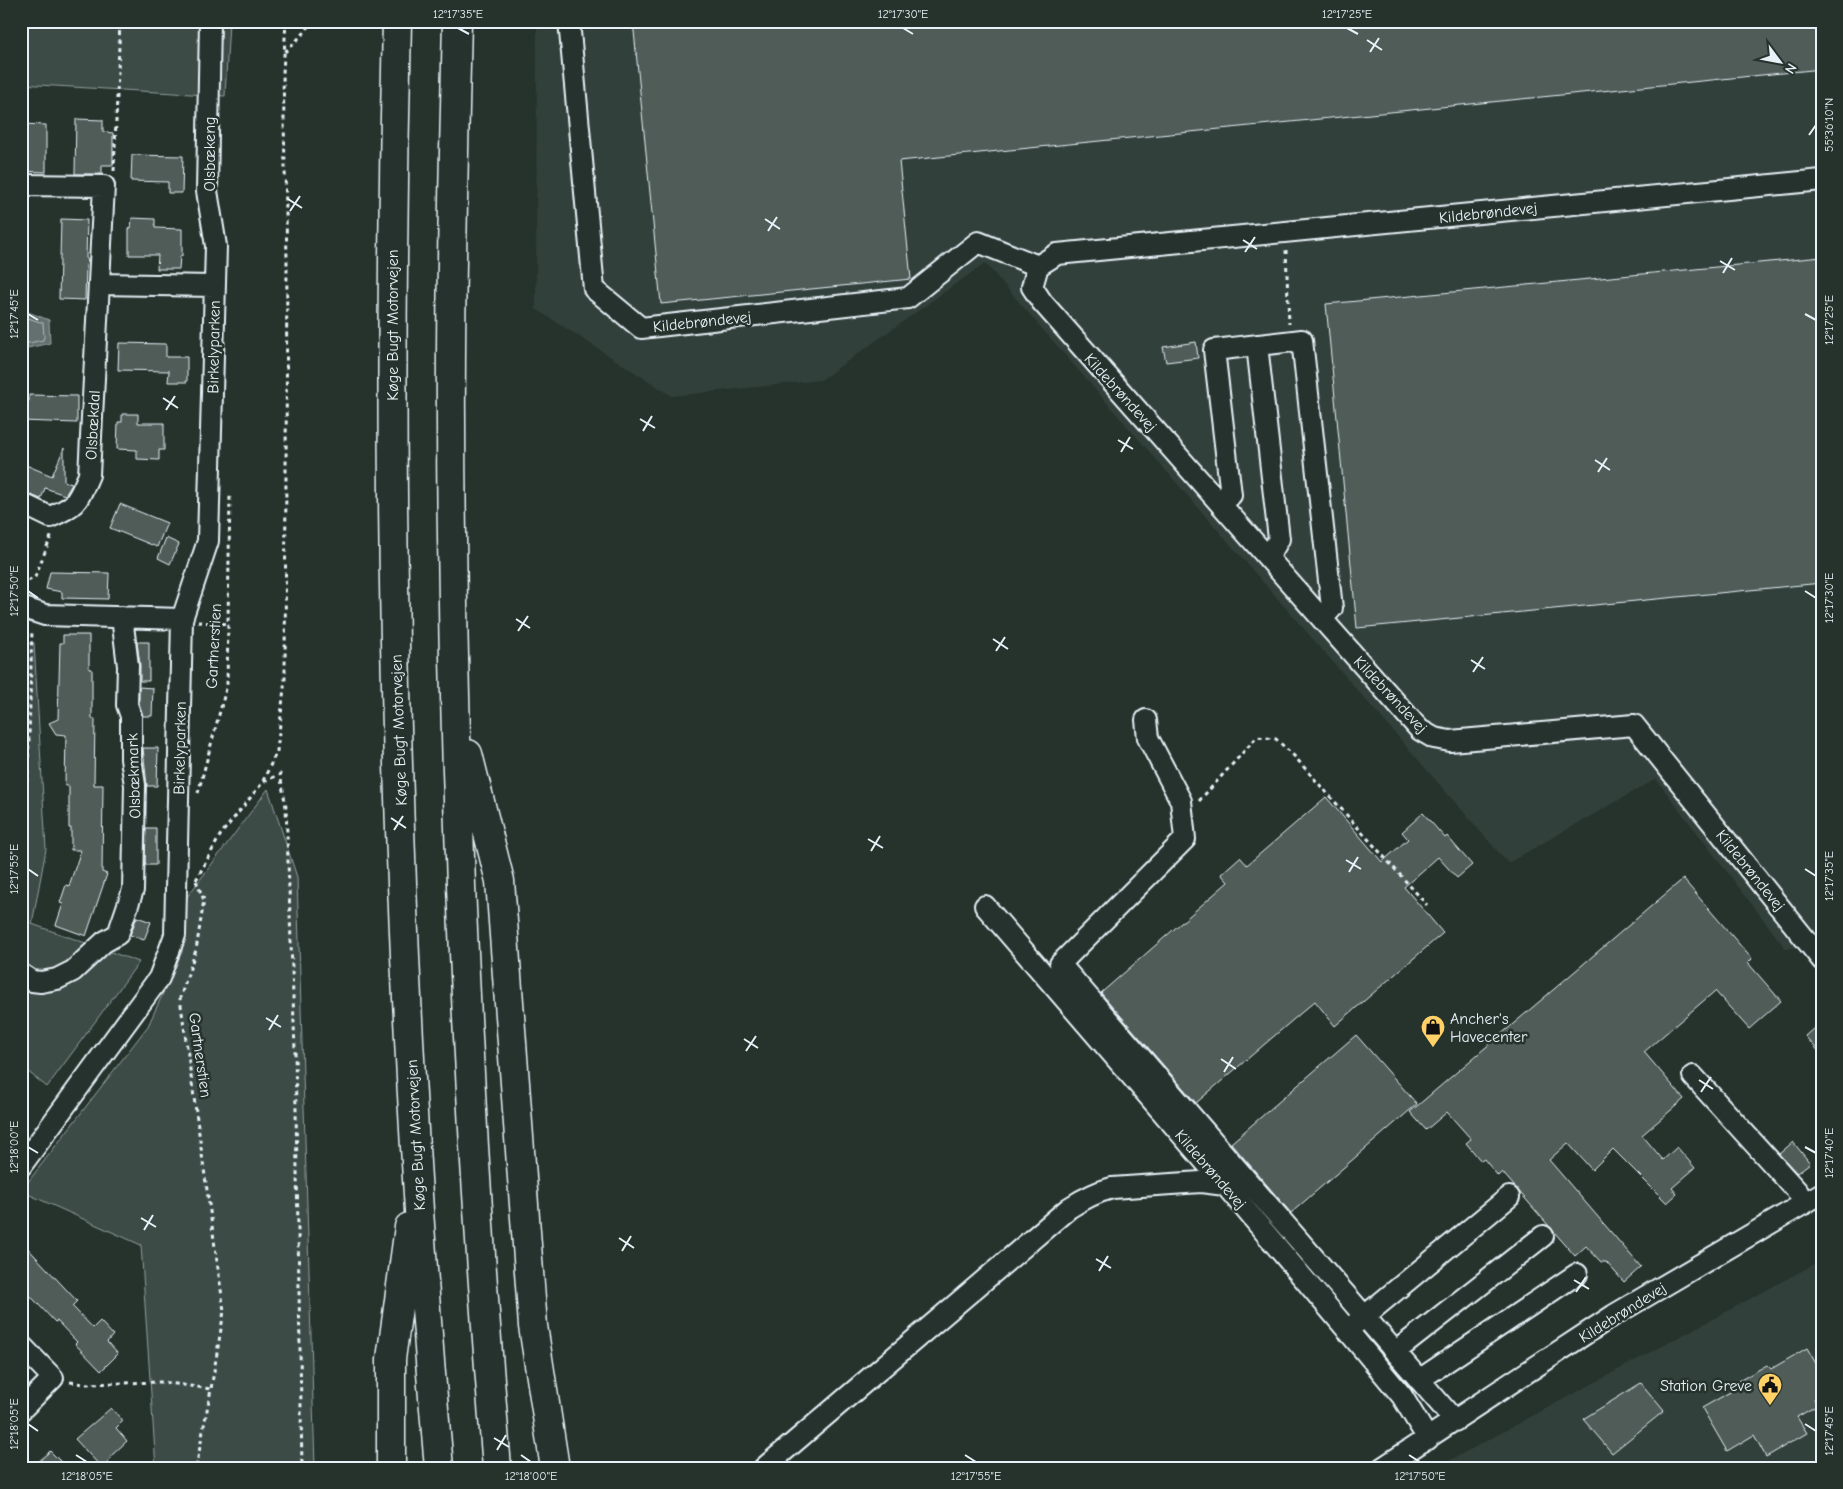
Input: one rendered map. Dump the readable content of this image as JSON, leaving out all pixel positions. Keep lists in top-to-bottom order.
{
  "streets": {
    "highway": ["Køge Bugt Motorvejen"],
    "street": [
      "Olsbækeng",
      "Kildebrøndevej",
      "Birkelyparken",
      "Olsbækdal",
      "Olsbækmark"
    ],
    "path": ["Gartnerstien"]
  },
  "crossings": [
    ["Olsbækeng", "Birkelyparken"]
  ],
  "places": {
    "shop": ["Ancher's Havecenter"],
    "public building": ["Station Greve"]
  },
  "north": "bottom right",
  "coordinates": [
    "12°17'35\"E",
    "12°17'30\"E",
    "12°17'25\"E",
    "55°36'10\"N",
    "12°17'45\"E",
    "12°17'50\"E",
    "12°17'55\"E",
    "12°18'00\"E",
    "12°17'40\"E",
    "12°18'05\"E"
  ]
}
